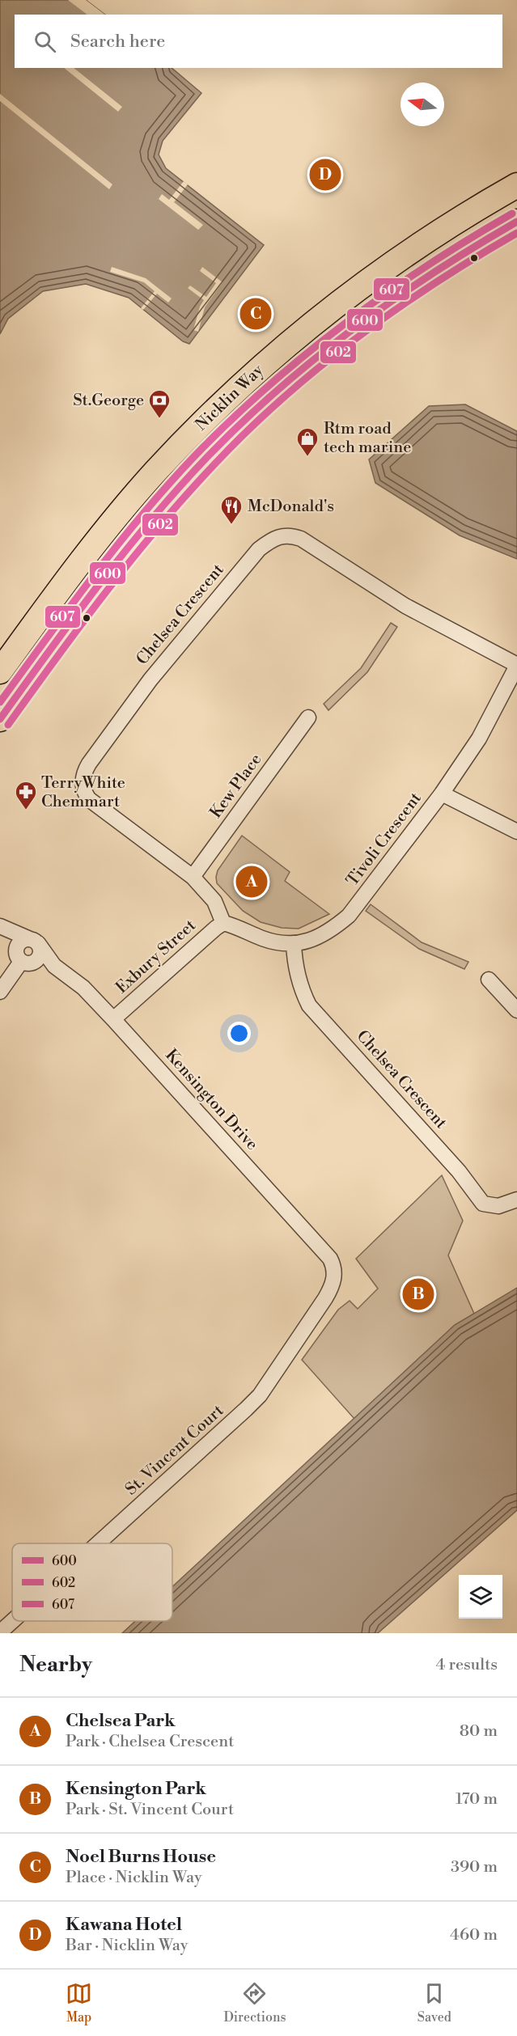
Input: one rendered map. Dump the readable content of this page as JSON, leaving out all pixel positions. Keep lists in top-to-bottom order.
{
  "streets": {
    "highway": ["Nicklin Way"],
    "street": [
      "Chelsea Crescent",
      "Kew Place",
      "Tivoli Crescent",
      "Exbury Street",
      "Kensington Drive",
      "St. Vincent Court"
    ]
  },
  "crossings": [
    ["Chelsea Crescent", "Kew Place"],
    ["Chelsea Crescent", "Tivoli Crescent"],
    ["Chelsea Crescent", "Exbury Street"],
    ["Tivoli Crescent", "Exbury Street"],
    ["Exbury Street", "Kensington Drive"],
    ["Kensington Drive", "St. Vincent Court"]
  ],
  "places": {
    "bank": ["St.George"],
    "shop": ["Rtm road tech marine"],
    "restaurant": ["McDonald's"],
    "pharmacy": ["TerryWhite Chemmart"]
  },
  "lines": ["transit line 607", "transit line 600", "transit line 602"],
  "legend": ["600", "602", "607"],
  "north": "left",
  "page": {
    "search": "Search here",
    "pins": [
      "D",
      "C",
      "A",
      "B"
    ],
    "heading": ["Nearby", "4 results"],
    "list": [
      {
        "mark": "A",
        "name": "Chelsea Park",
        "note": "Park · Chelsea Crescent",
        "value": "80 m"
      },
      {
        "mark": "B",
        "name": "Kensington Park",
        "note": "Park · St. Vincent Court",
        "value": "170 m"
      },
      {
        "mark": "C",
        "name": "Noel Burns House",
        "note": "Place · Nicklin Way",
        "value": "390 m"
      },
      {
        "mark": "D",
        "name": "Kawana Hotel",
        "note": "Bar · Nicklin Way",
        "value": "460 m"
      }
    ],
    "nav": ["Map", "Directions", "Saved"]
  }
}
